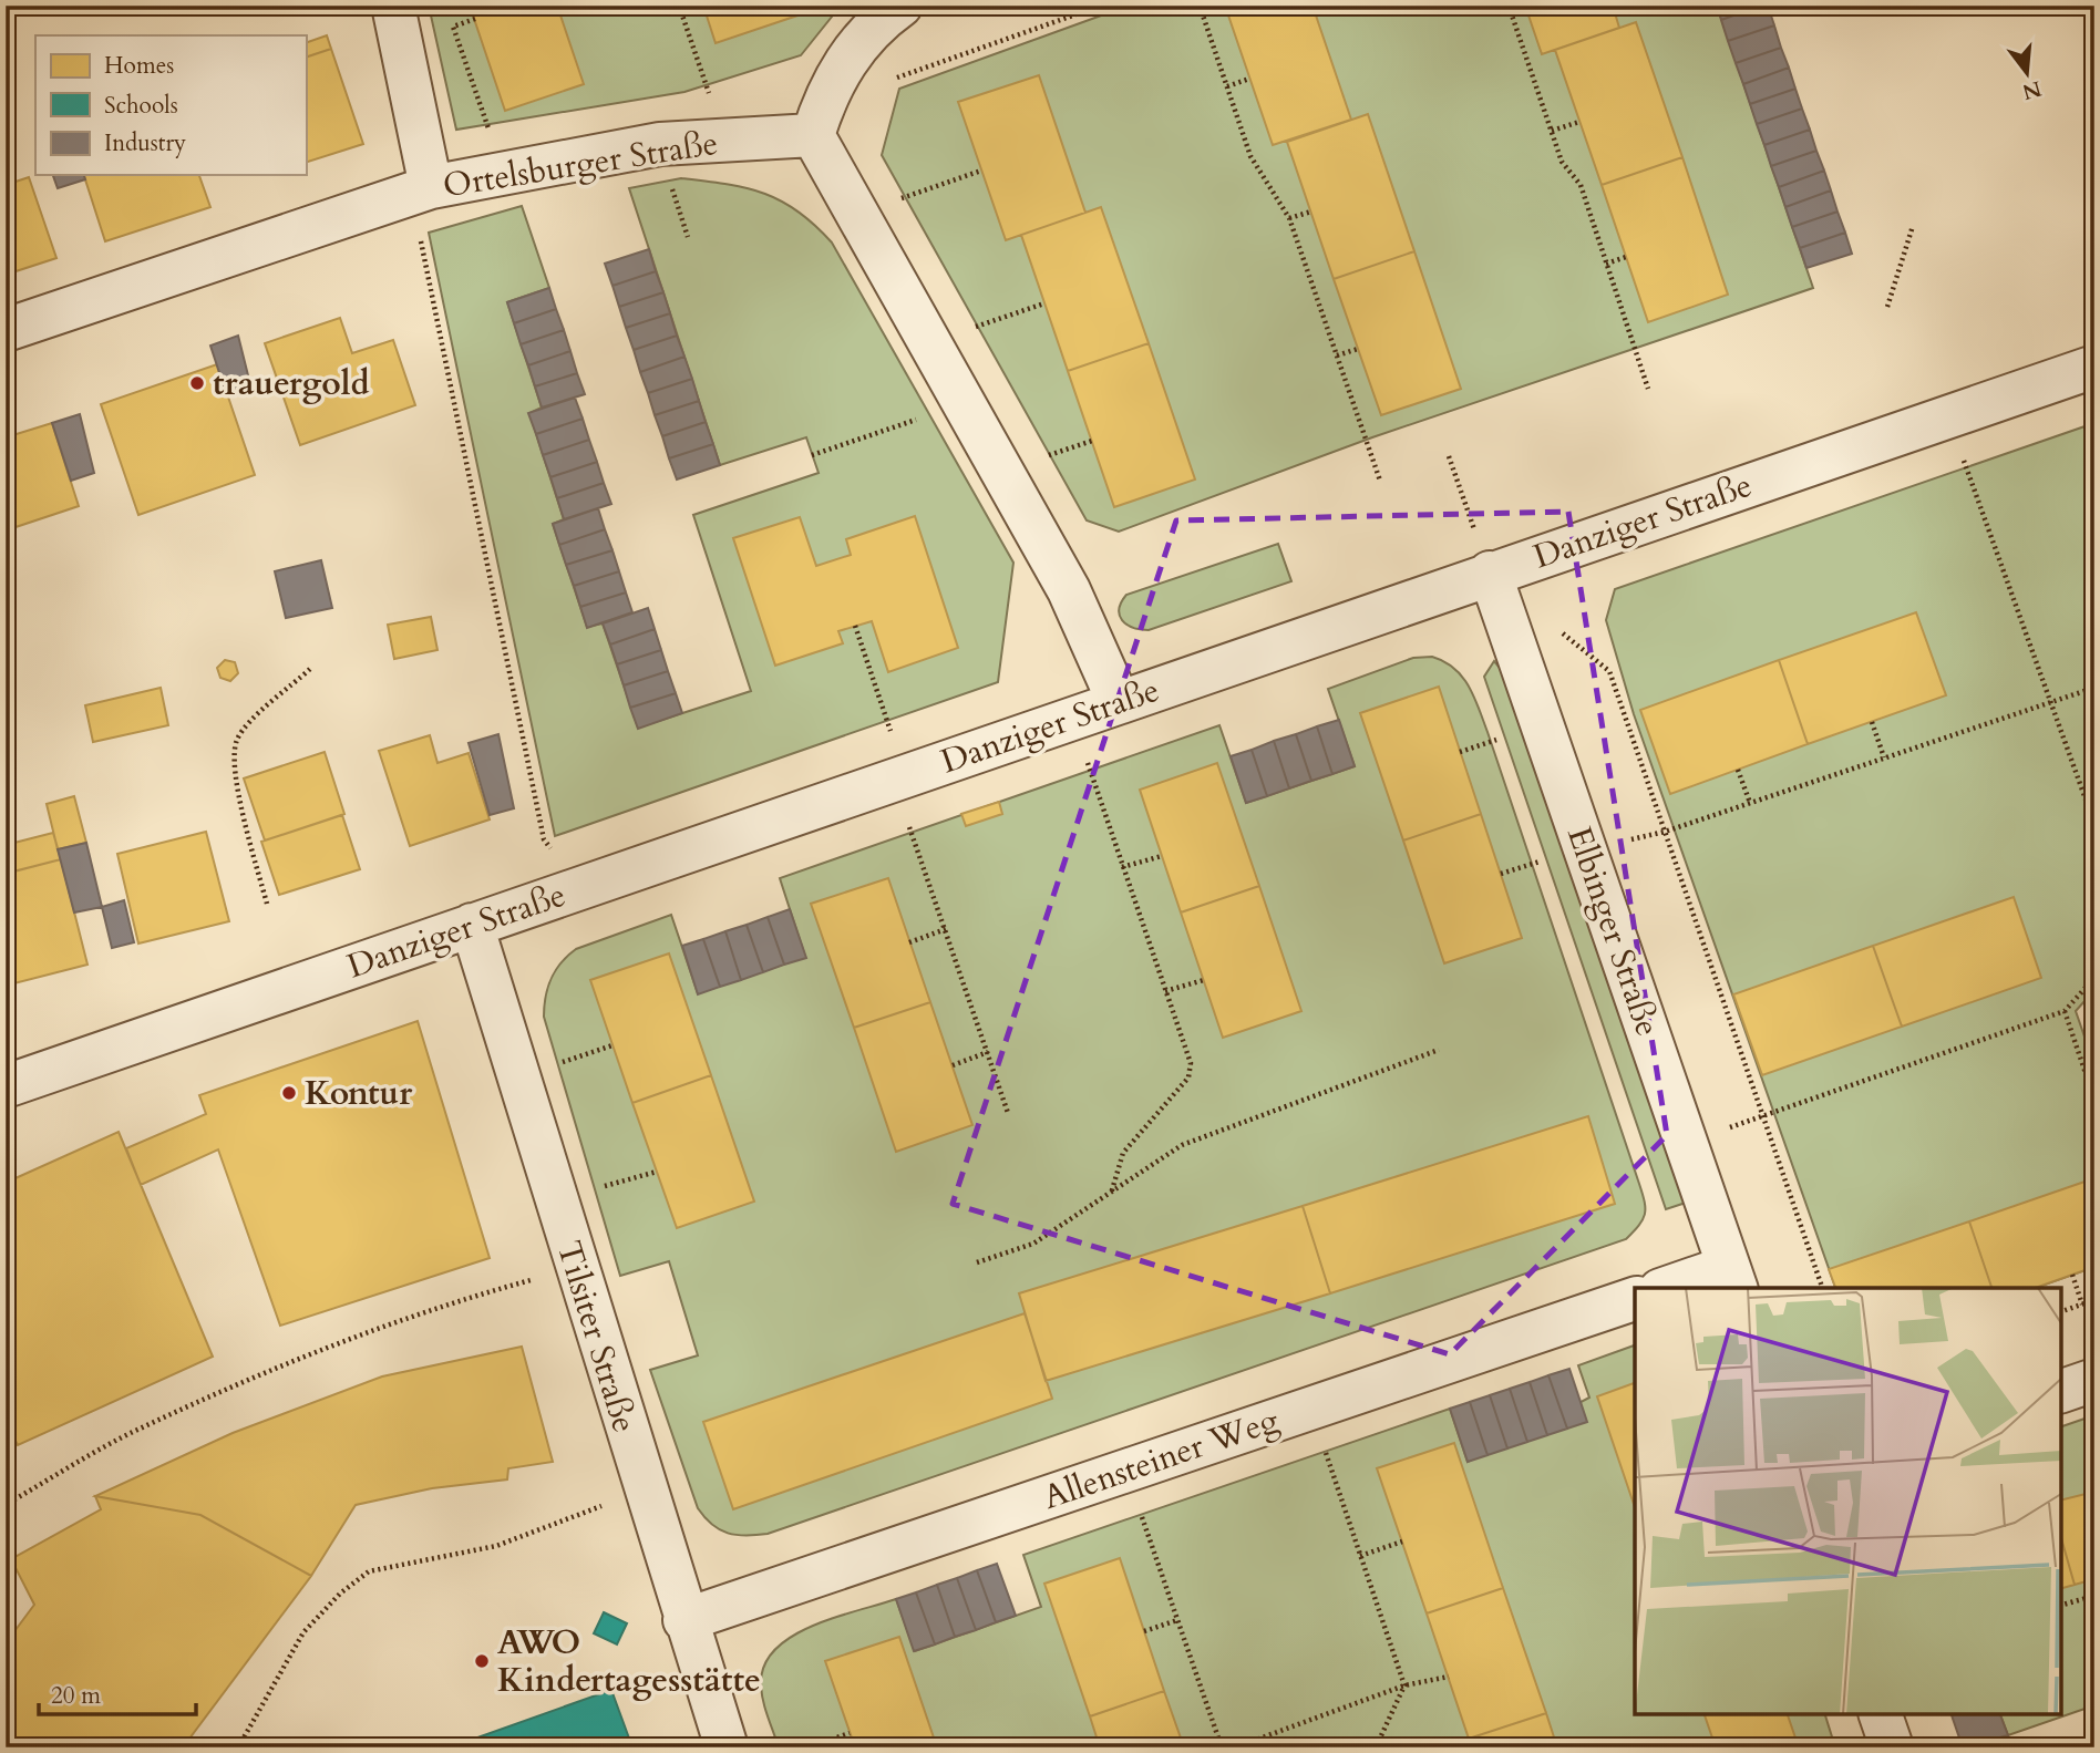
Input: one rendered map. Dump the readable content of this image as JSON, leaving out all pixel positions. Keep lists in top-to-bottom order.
{
  "streets": {
    "street": [
      "Ortelsburger Straße",
      "Danziger Straße",
      "Elbinger Straße",
      "Tilsiter Straße",
      "Allensteiner Weg"
    ]
  },
  "crossings": [
    ["Danziger Straße", "Elbinger Straße"],
    ["Danziger Straße", "Tilsiter Straße"],
    ["Tilsiter Straße", "Allensteiner Weg"]
  ],
  "places": ["trauergold", "Kontur", "AWO Kindertagesstätte"],
  "legend": ["Homes", "Schools", "Industry"],
  "scale_bar": "20 m",
  "north": "bottom"
}
